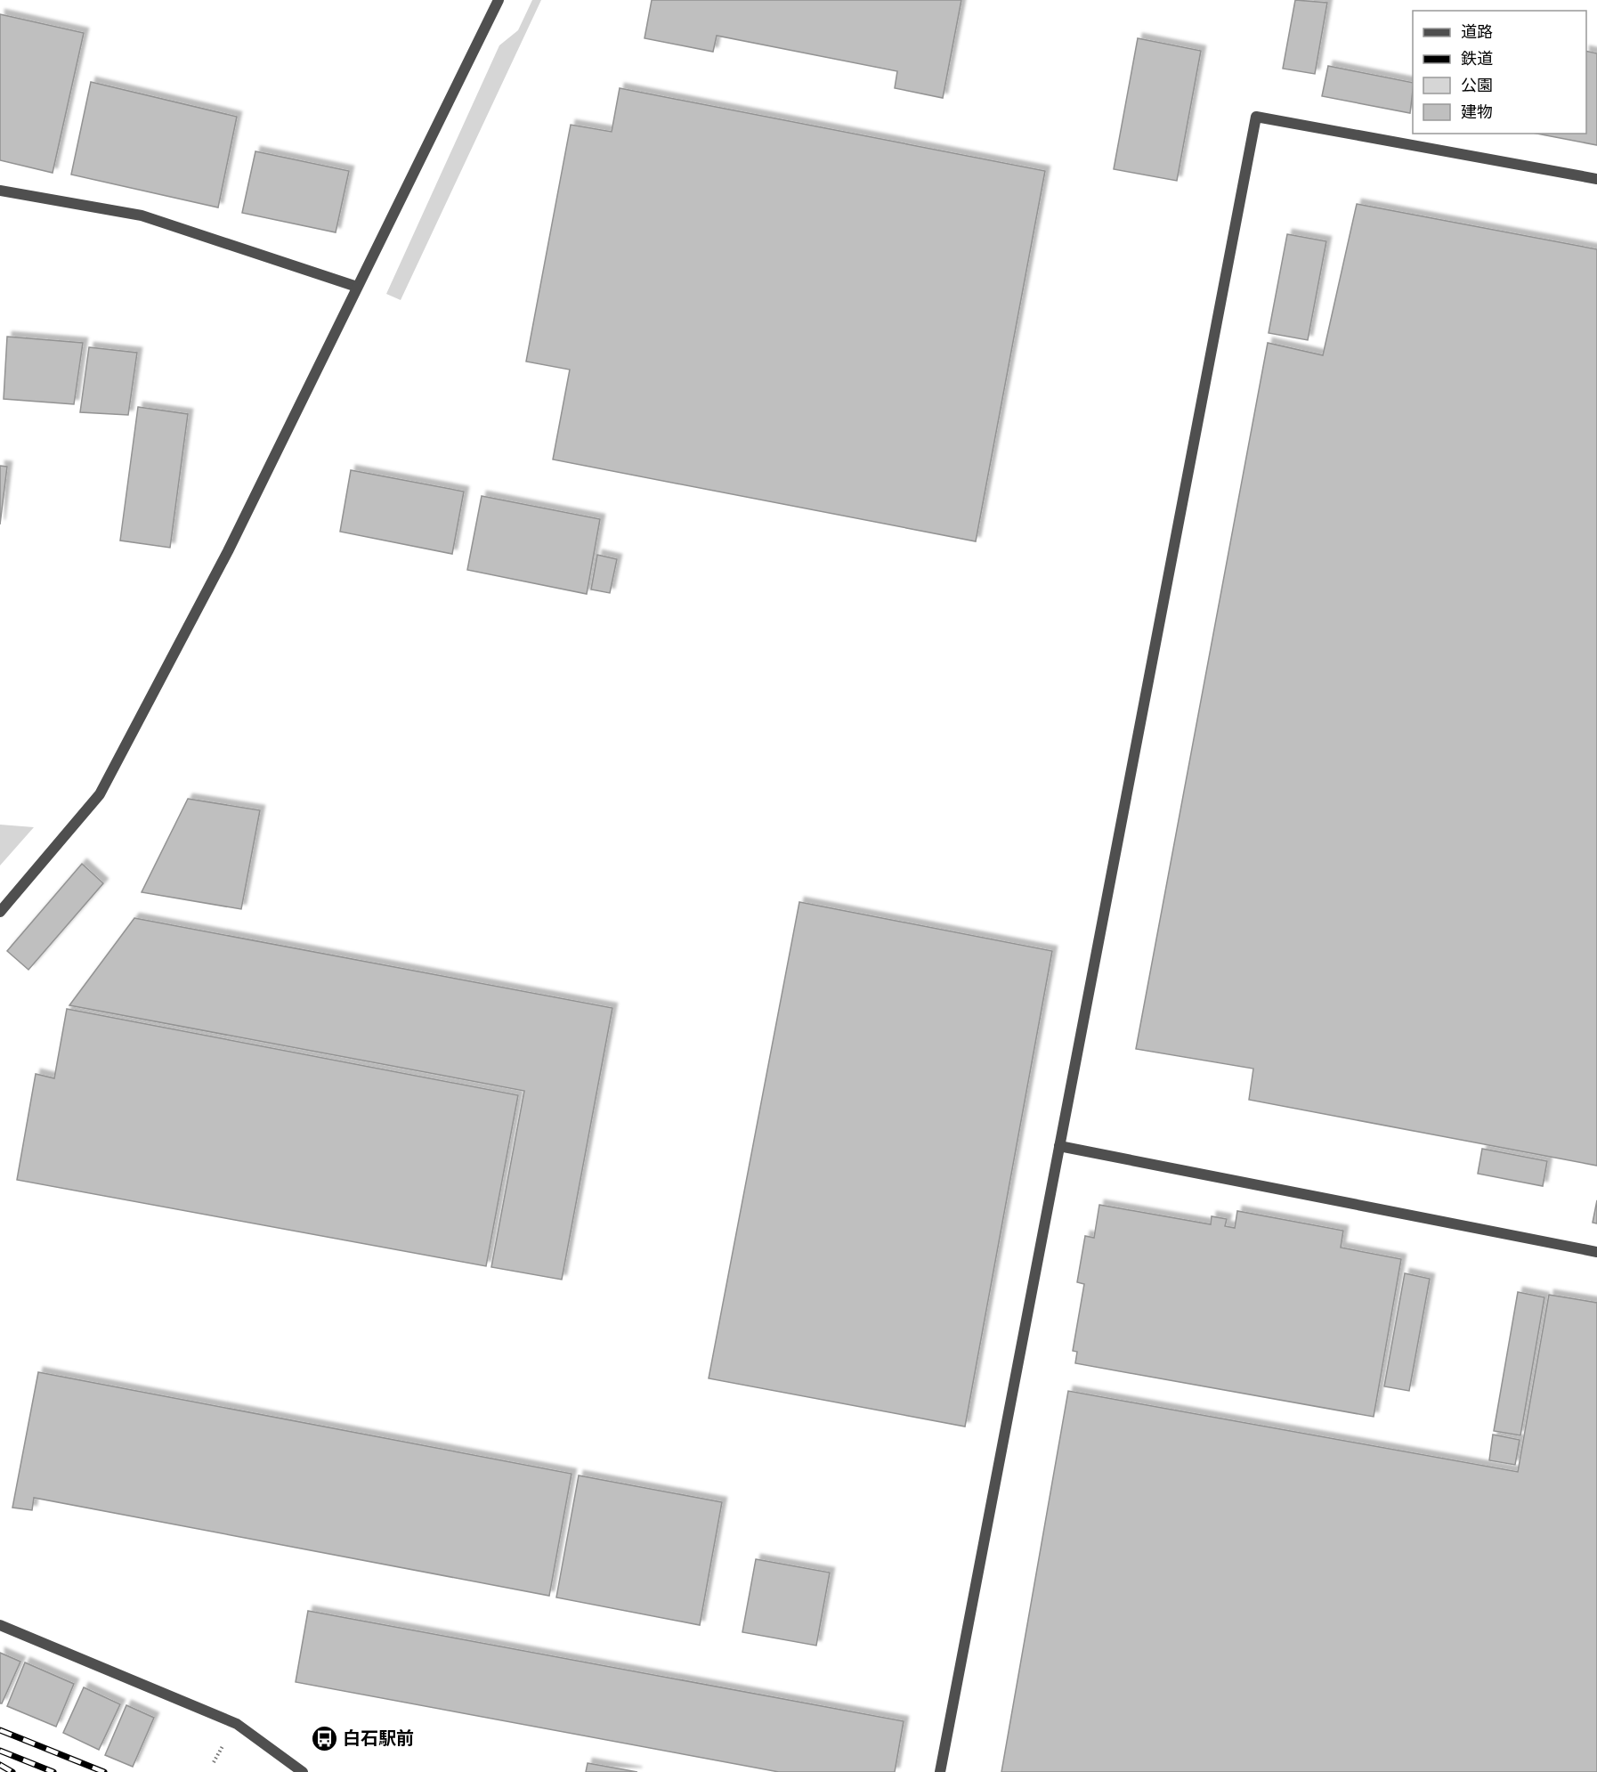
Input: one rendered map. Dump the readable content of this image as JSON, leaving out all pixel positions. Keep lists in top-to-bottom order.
{
  "places": {
    "bus stop": ["白石駅前"]
  },
  "legend": [
    "道路",
    "鉄道",
    "公園",
    "建物"
  ]
}
